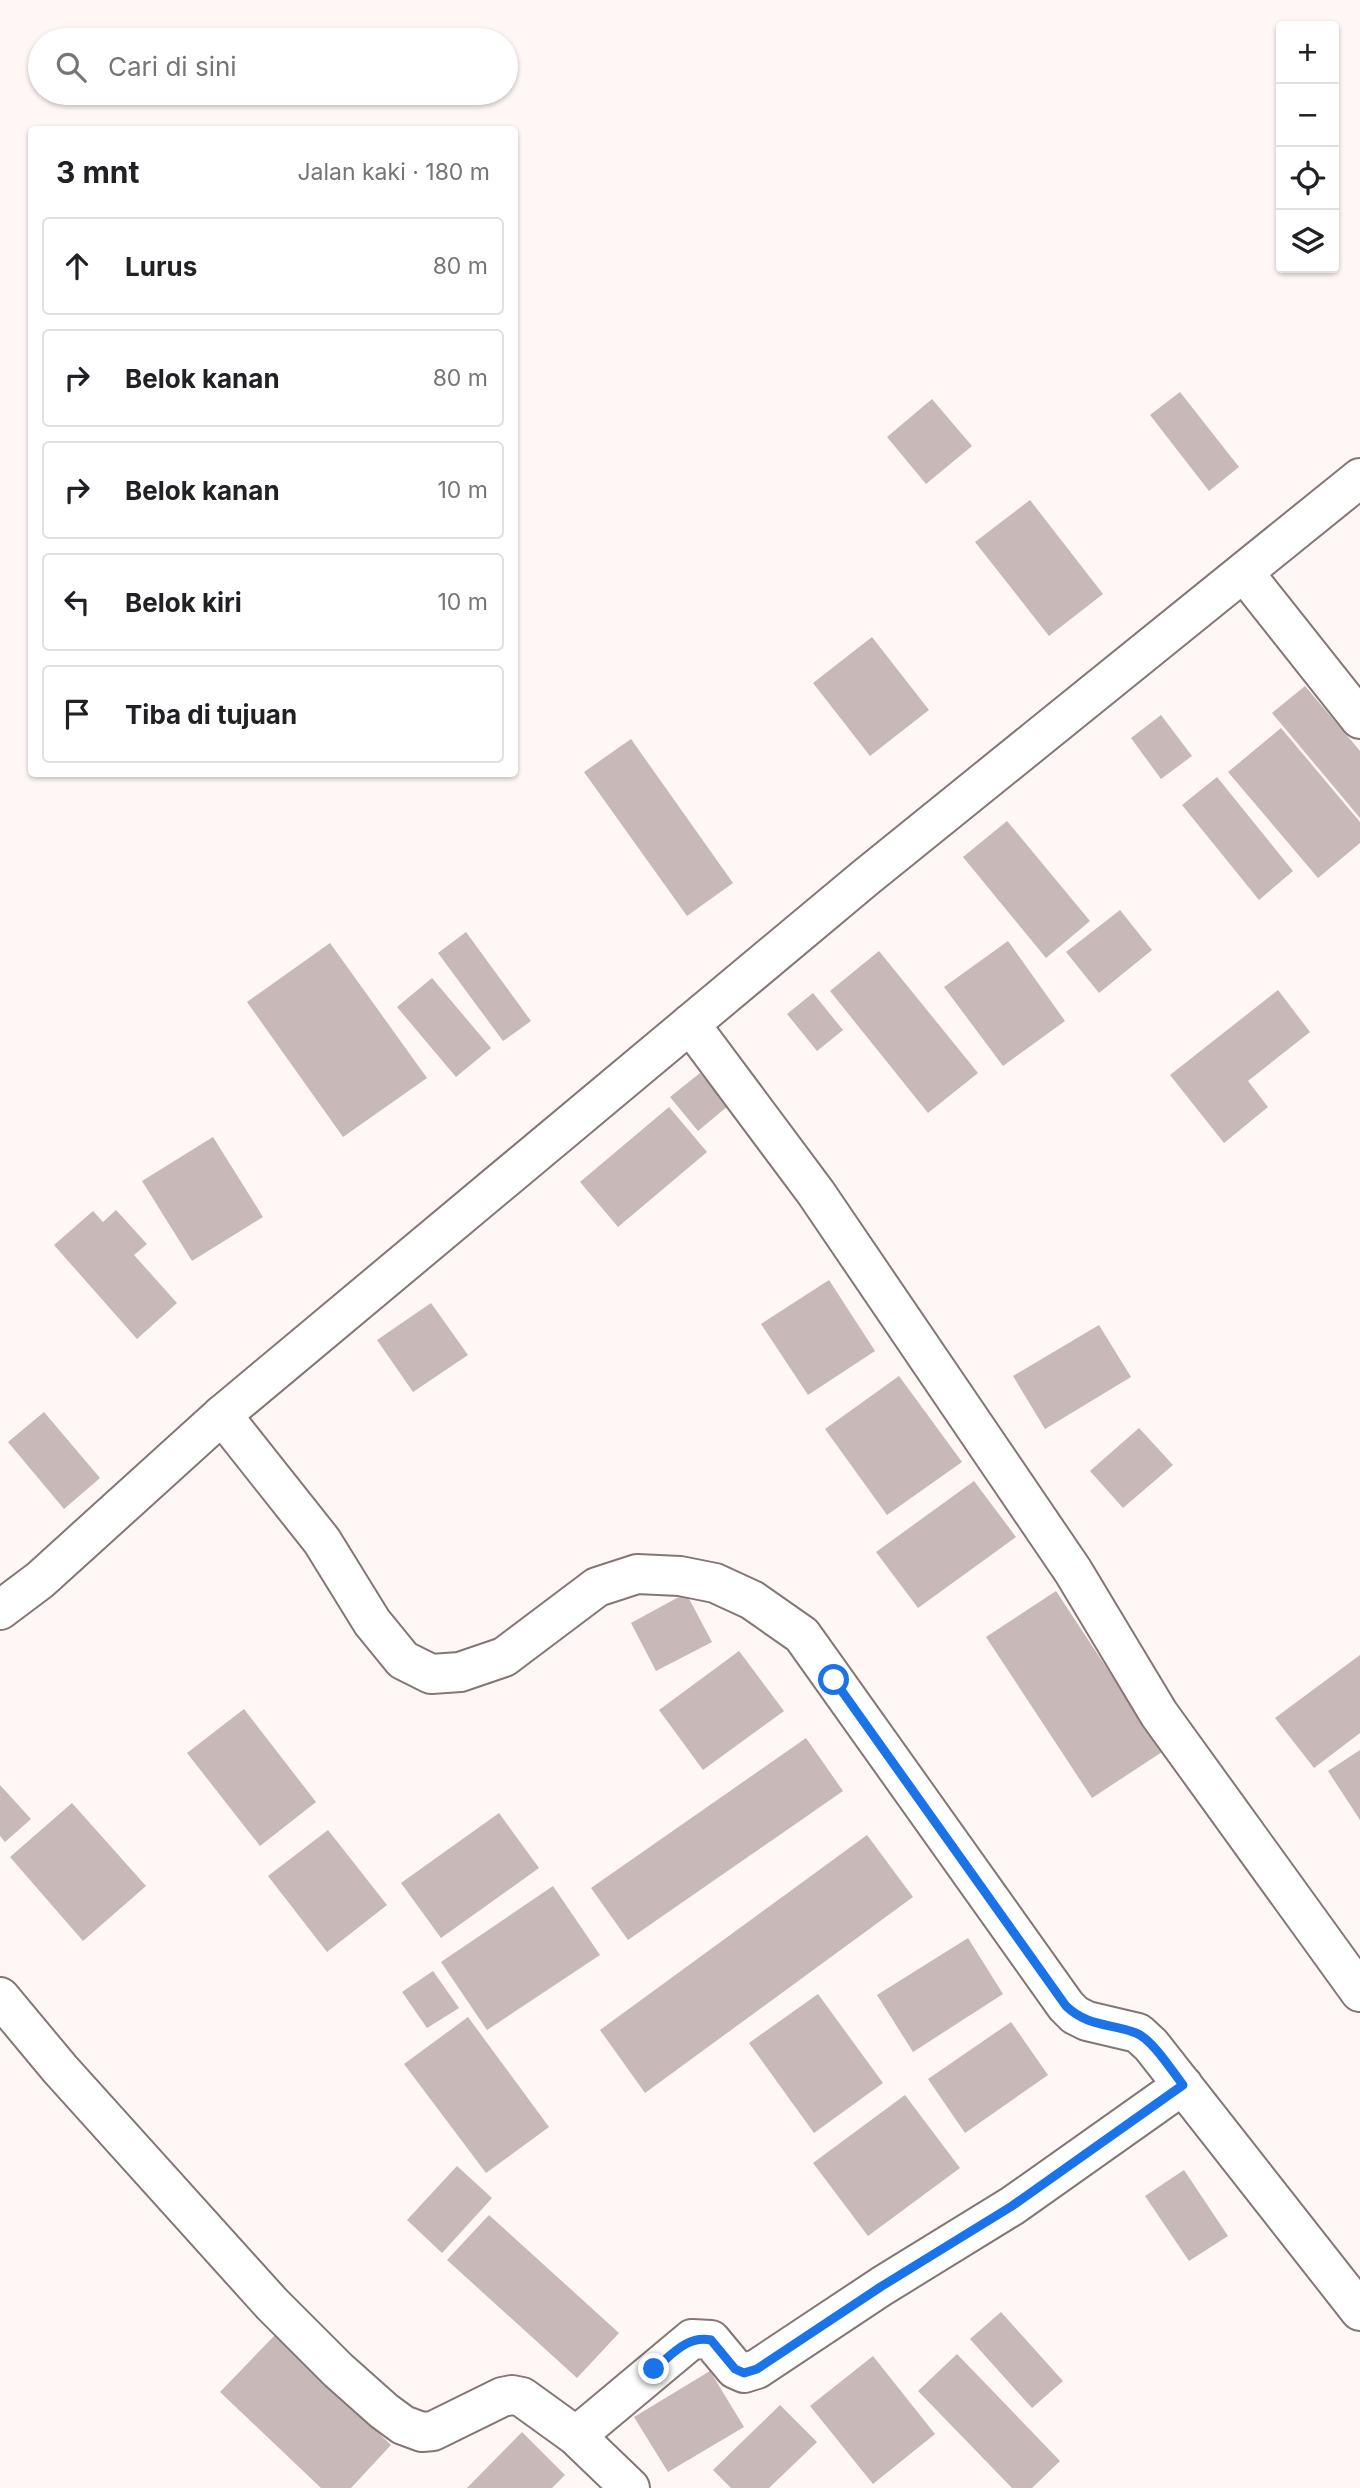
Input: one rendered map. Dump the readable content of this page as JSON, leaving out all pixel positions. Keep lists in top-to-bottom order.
{
  "page": {
    "map_buttons": ["+", "−"],
    "search": "Cari di sini",
    "heading": ["3 mnt", "Jalan kaki · 180 m"],
    "list": [
      ["Lurus", "80 m"],
      ["Belok kanan", "80 m"],
      ["Belok kanan", "10 m"],
      ["Belok kiri", "10 m"],
      "Tiba di tujuan"
    ]
  }
}
